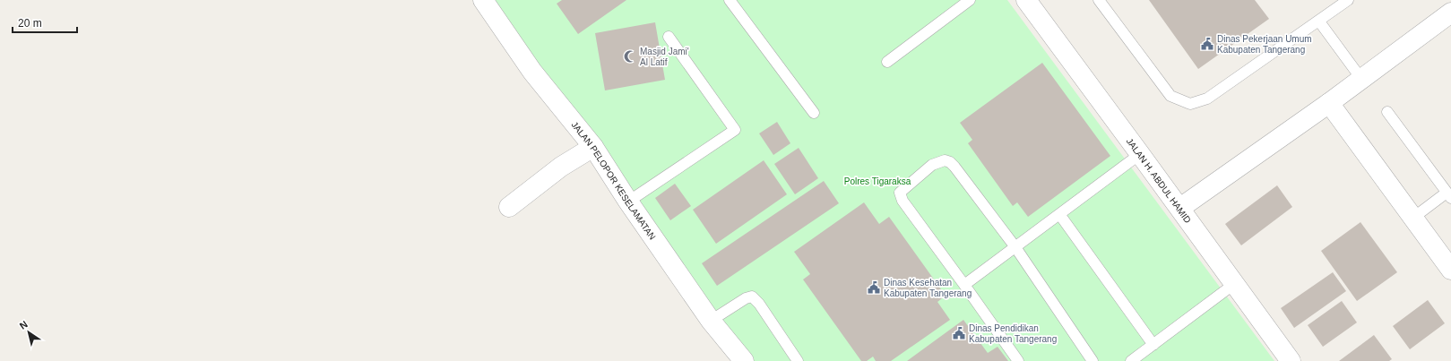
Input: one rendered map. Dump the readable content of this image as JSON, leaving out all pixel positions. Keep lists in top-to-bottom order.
{
  "streets": {
    "street": ["JALAN PELOPOR KESELAMATAN", "JALAN H. ABDUL HAMID"]
  },
  "parks": ["Polres Tigaraksa"],
  "places": {
    "public building": ["Dinas Pekerjaan Umum Kabupaten Tangerang", "Dinas Kesehatan Kabupaten Tangerang", "Dinas Pendidikan Kabupaten Tangerang"],
    "mosque": ["Masjid Jami' Al Latif"]
  },
  "scale_bar": "20 m",
  "north": "top left"
}
